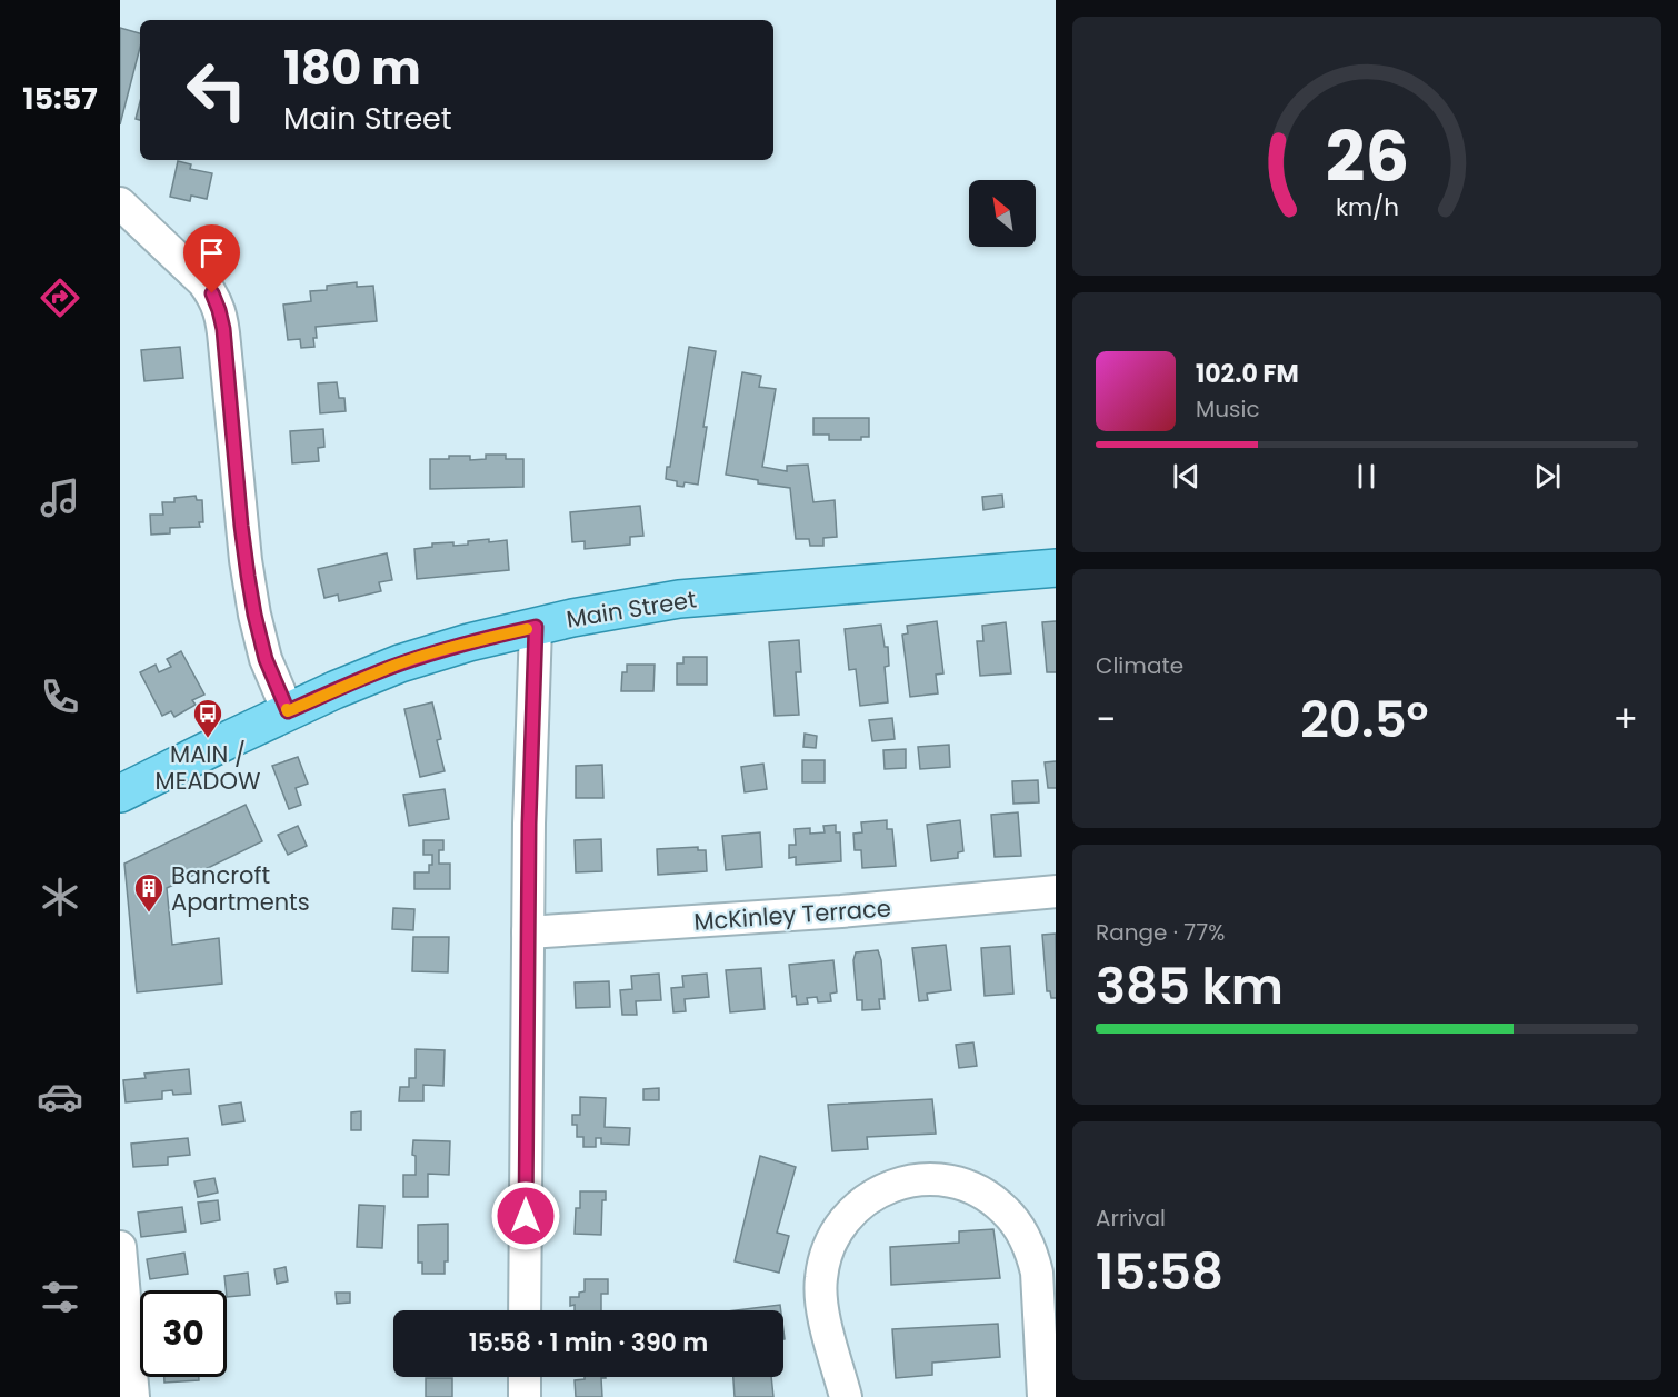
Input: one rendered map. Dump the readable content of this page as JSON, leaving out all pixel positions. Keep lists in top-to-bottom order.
{
  "streets": {
    "main road": ["Main Street"],
    "street": ["McKinley Terrace"]
  },
  "places": {
    "bus stop": ["MAIN / MEADOW"],
    "building": ["Bancroft Apartments"]
  },
  "north": "top left",
  "page": {
    "tabs": "15:57",
    "turn": ["180 m", "Main Street"],
    "song": ["102.0 FM", "Music"],
    "tile": [
      "Climate",
      ["Range · 77%", "385 km"],
      ["Arrival", "15:58"]
    ],
    "heat": ["−", "20.5°", "+"],
    "limit": "30",
    "trip": "15:58 · 1 min · 390 m",
    "gauge": ["26", "km/h"]
  }
}
